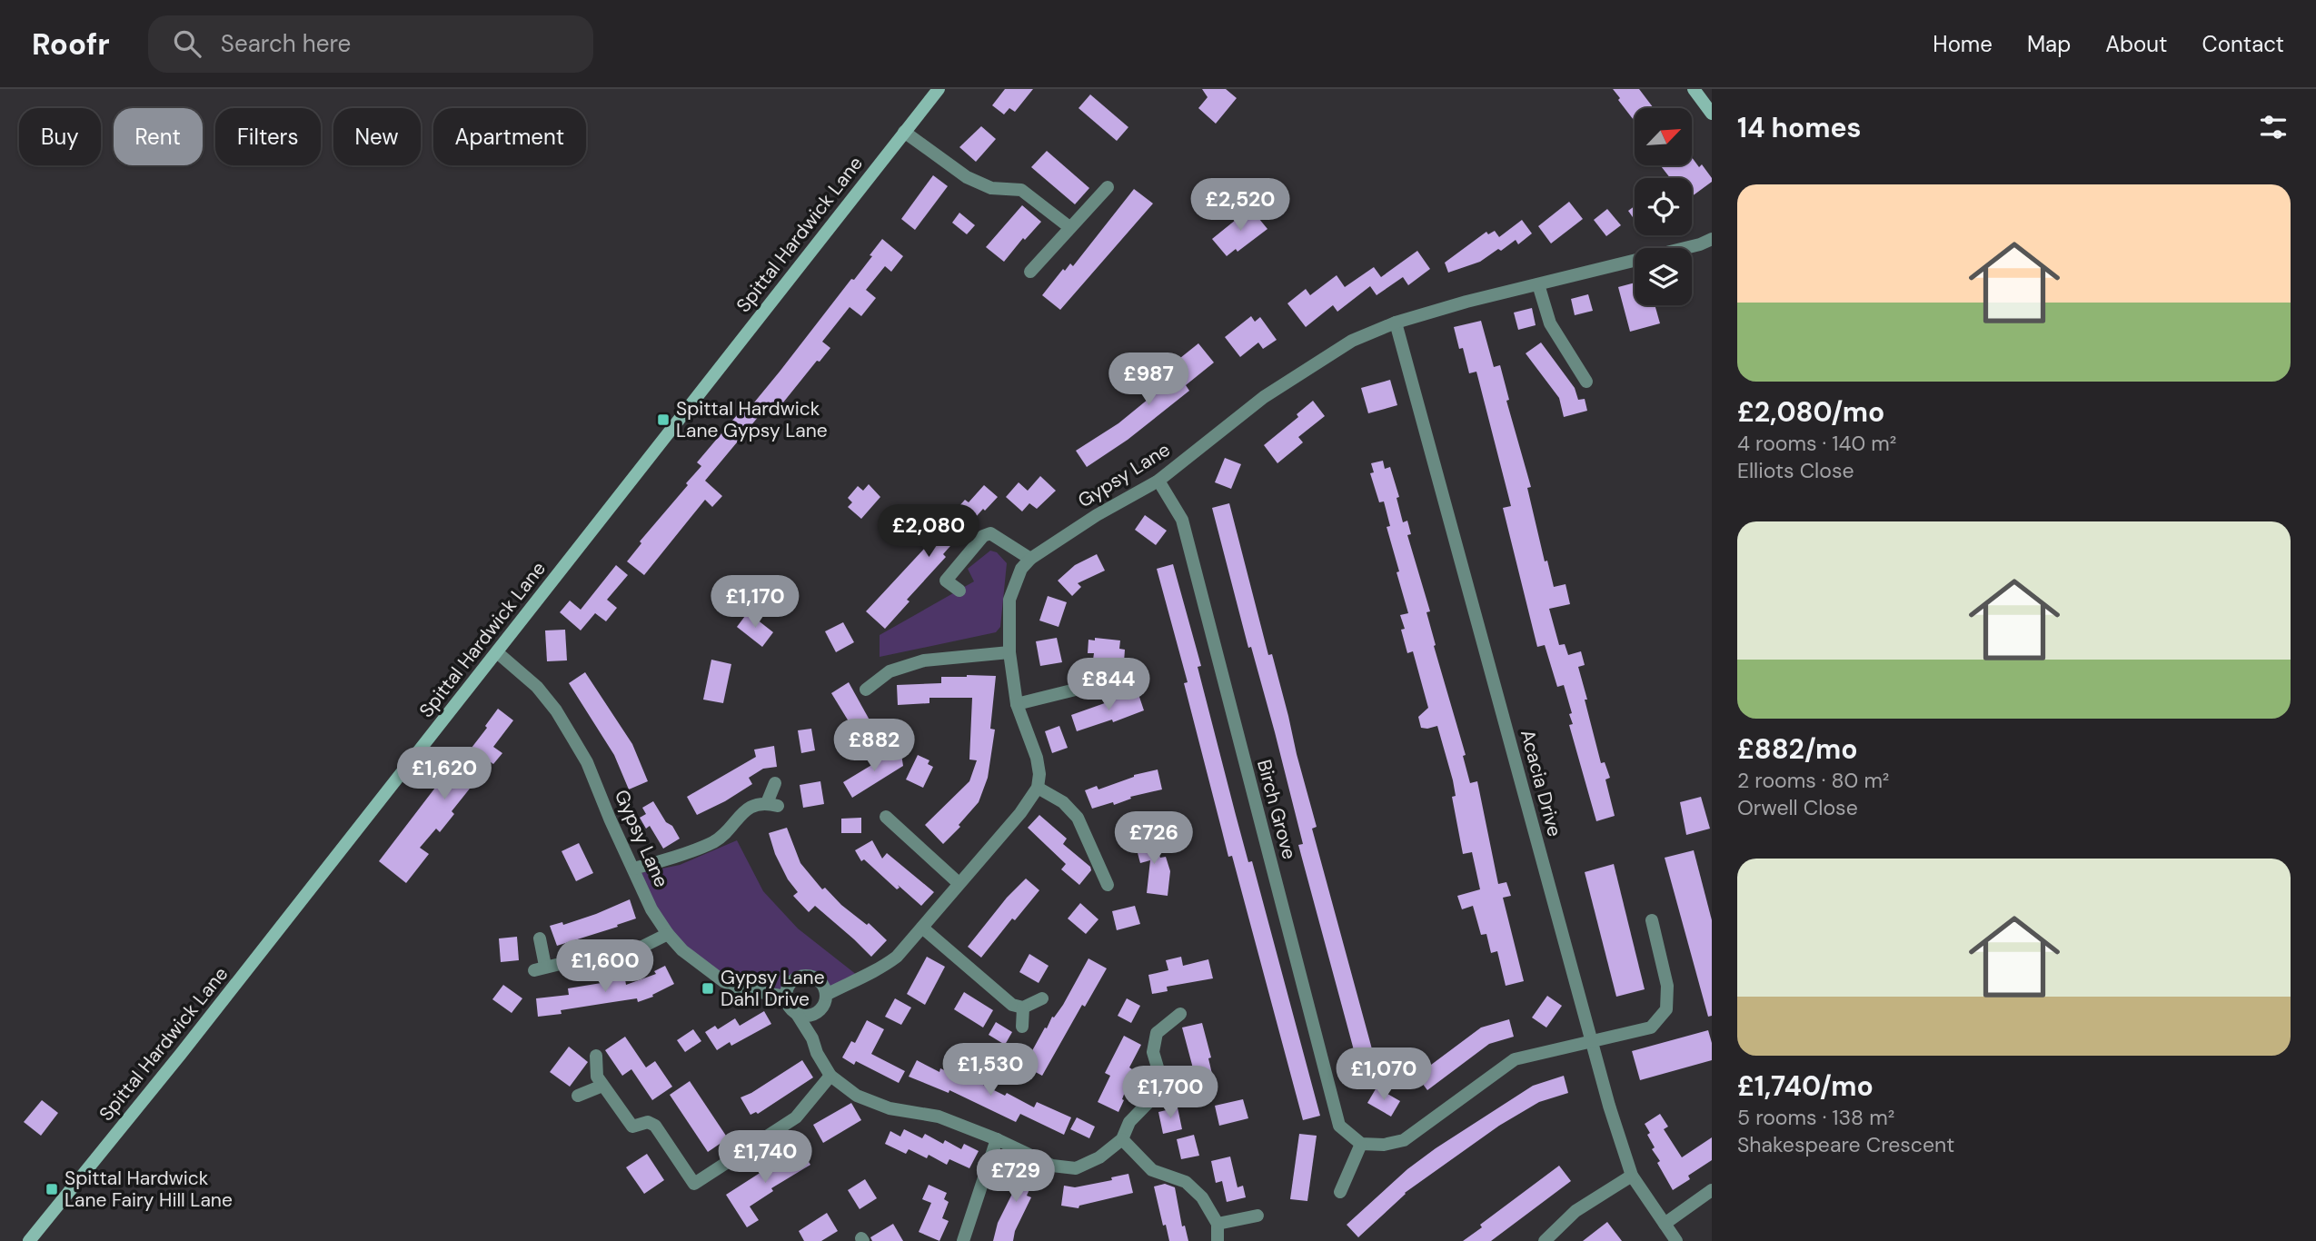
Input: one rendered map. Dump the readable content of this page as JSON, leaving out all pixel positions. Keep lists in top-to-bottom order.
{
  "streets": {
    "street": [
      "Spittal Hardwick Lane",
      "Gypsy Lane",
      "Acacia Drive",
      "Birch Grove"
    ]
  },
  "crossings": [
    ["Spittal Hardwick Lane", "Gypsy Lane"],
    ["Gypsy Lane", "Acacia Drive"],
    ["Gypsy Lane", "Birch Grove"]
  ],
  "places": {
    "transit": ["Spittal Hardwick Lane Gypsy Lane", "Gypsy Lane Dahl Drive", "Spittal Hardwick Lane Fairy Hill Lane"]
  },
  "north": "top right",
  "page": {
    "header": "Roofr",
    "search": "Search here",
    "nav": [
      "Home",
      "Map",
      "About",
      "Contact"
    ],
    "heading": "14 homes",
    "chip": [
      "Buy",
      "Rent",
      "Filters",
      "New",
      "Apartment"
    ],
    "list": [
      {
        "name": "£2,080/mo",
        "note": "4 rooms · 140 m² · Elliots Close"
      },
      {
        "name": "£882/mo",
        "note": "2 rooms · 80 m² · Orwell Close"
      },
      {
        "name": "£1,740/mo",
        "note": "5 rooms · 138 m² · Shakespeare Crescent"
      }
    ],
    "price": [
      "£2,520",
      "£987",
      "£2,080",
      "£1,170",
      "£844",
      "£882",
      "£1,620",
      "£726",
      "£1,600",
      "£1,530",
      "£1,070",
      "£1,700",
      "£1,740",
      "£729"
    ]
  }
}
